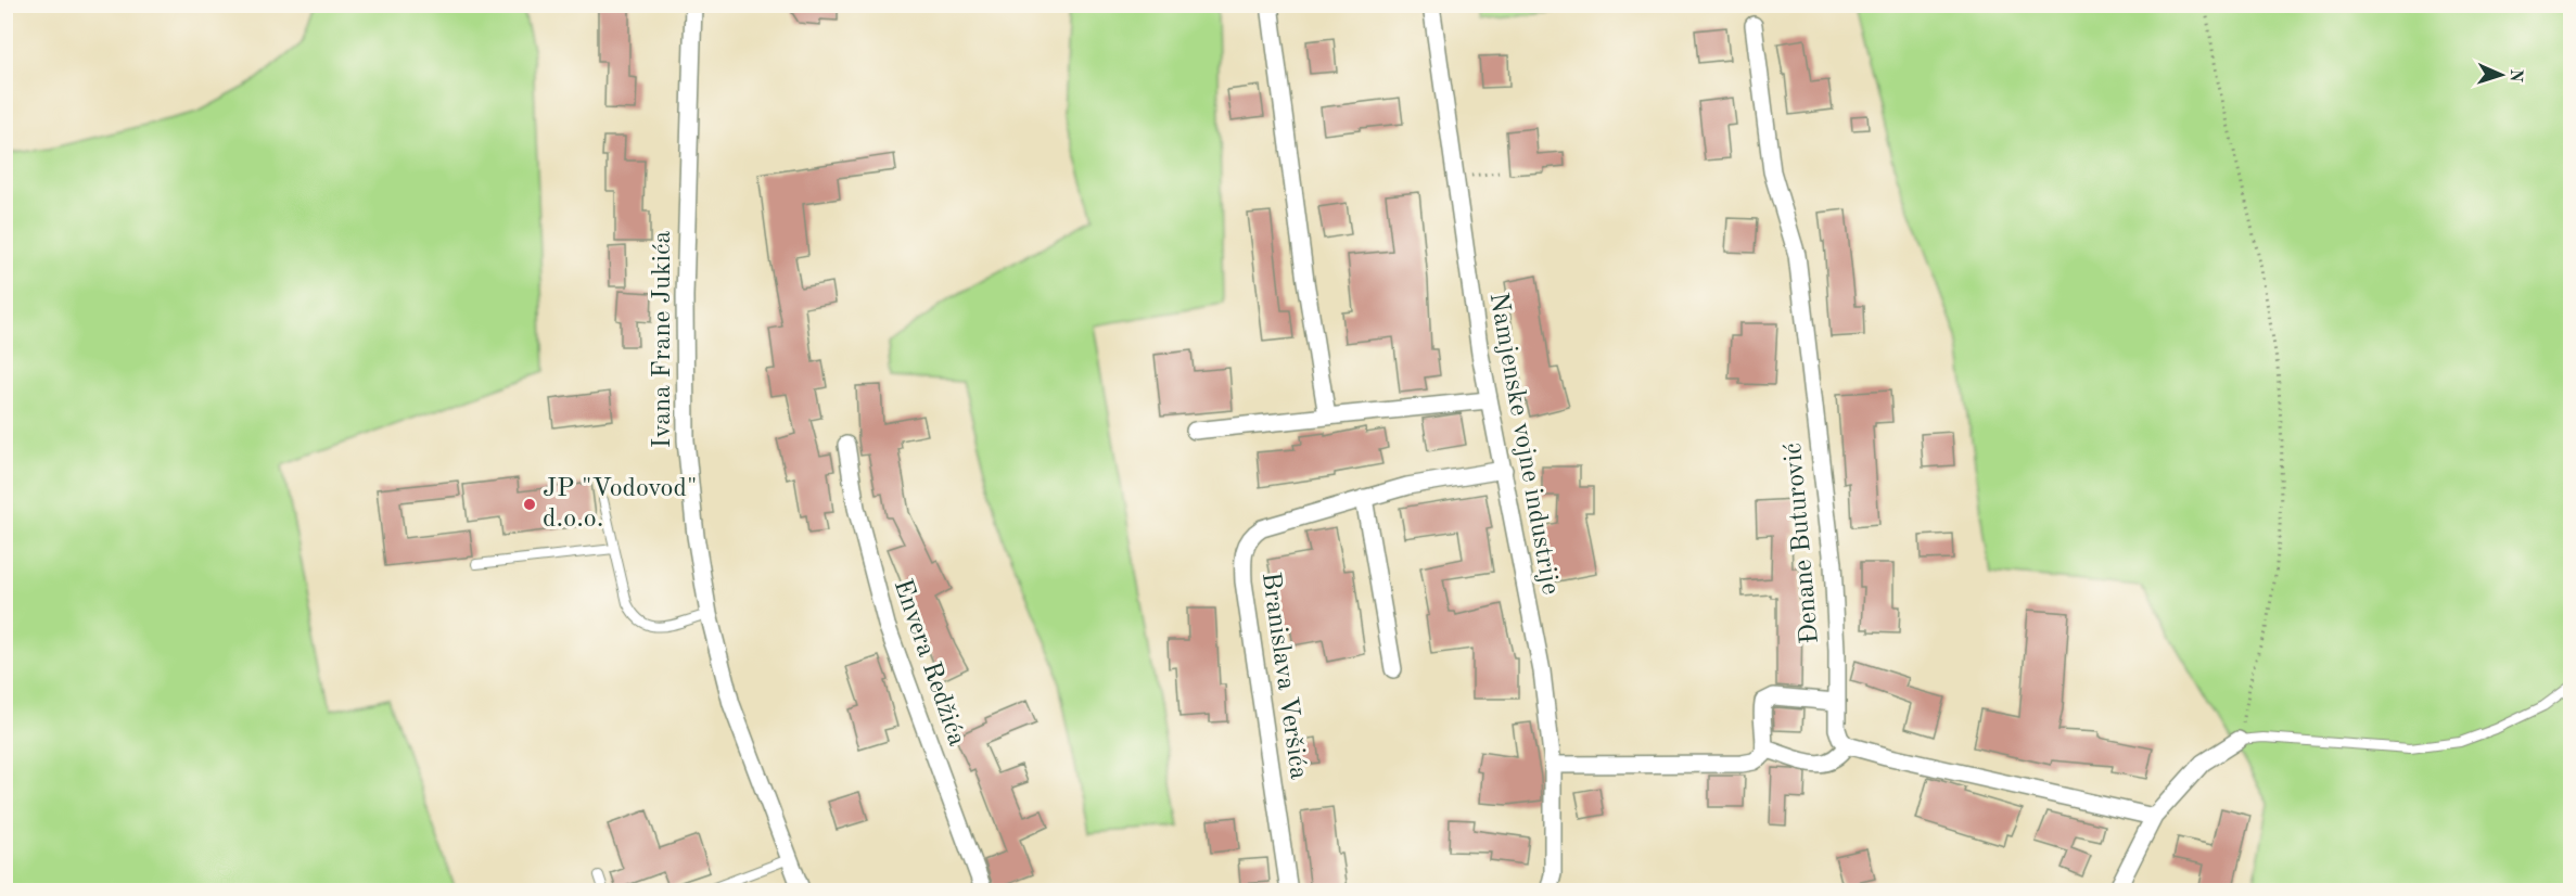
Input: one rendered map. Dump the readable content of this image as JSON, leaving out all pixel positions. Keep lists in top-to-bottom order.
{
  "streets": {
    "street": [
      "Ivana Frane Jukića",
      "Namjenske vojne industrije",
      "Đenane Buturović",
      "Envera Redžića",
      "Branislava Veršića"
    ]
  },
  "crossings": [
    ["Namjenske vojne industrije", "Branislava Veršića"]
  ],
  "places": ["JP \"Vodovod\" d.o.o."],
  "north": "right"
}
